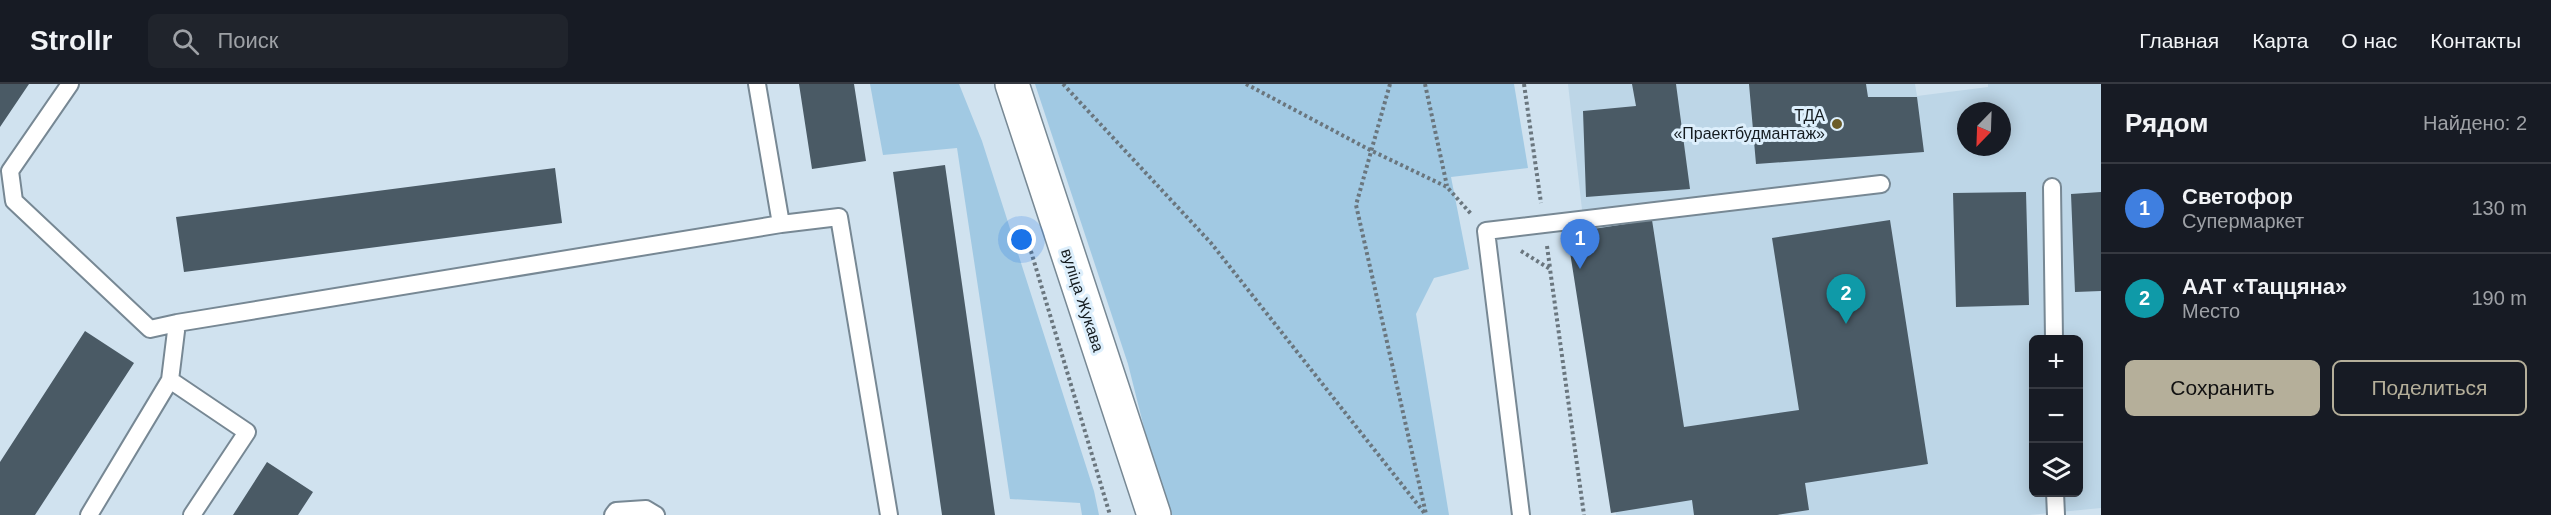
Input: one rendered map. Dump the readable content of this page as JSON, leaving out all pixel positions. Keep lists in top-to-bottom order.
{
  "streets": {
    "street": ["вуліца Жукава"]
  },
  "places": ["ТДА «Праектбудмантаж»"],
  "north": "bottom left",
  "page": {
    "header": "Strollr",
    "search": "Поиск",
    "nav": [
      "Главная",
      "Карта",
      "О нас",
      "Контакты"
    ],
    "heading": ["Рядом", "Найдено: 2"],
    "list": [
      {
        "mark": "1",
        "name": "Светофор",
        "note": "Супермаркет",
        "value": "130 m"
      },
      {
        "mark": "2",
        "name": "ААТ «Таццяна»",
        "note": "Место",
        "value": "190 m"
      }
    ],
    "pins": ["1", "2"],
    "map_buttons": ["+", "−"],
    "buttons": ["Сохранить", "Поделиться"]
  }
}
